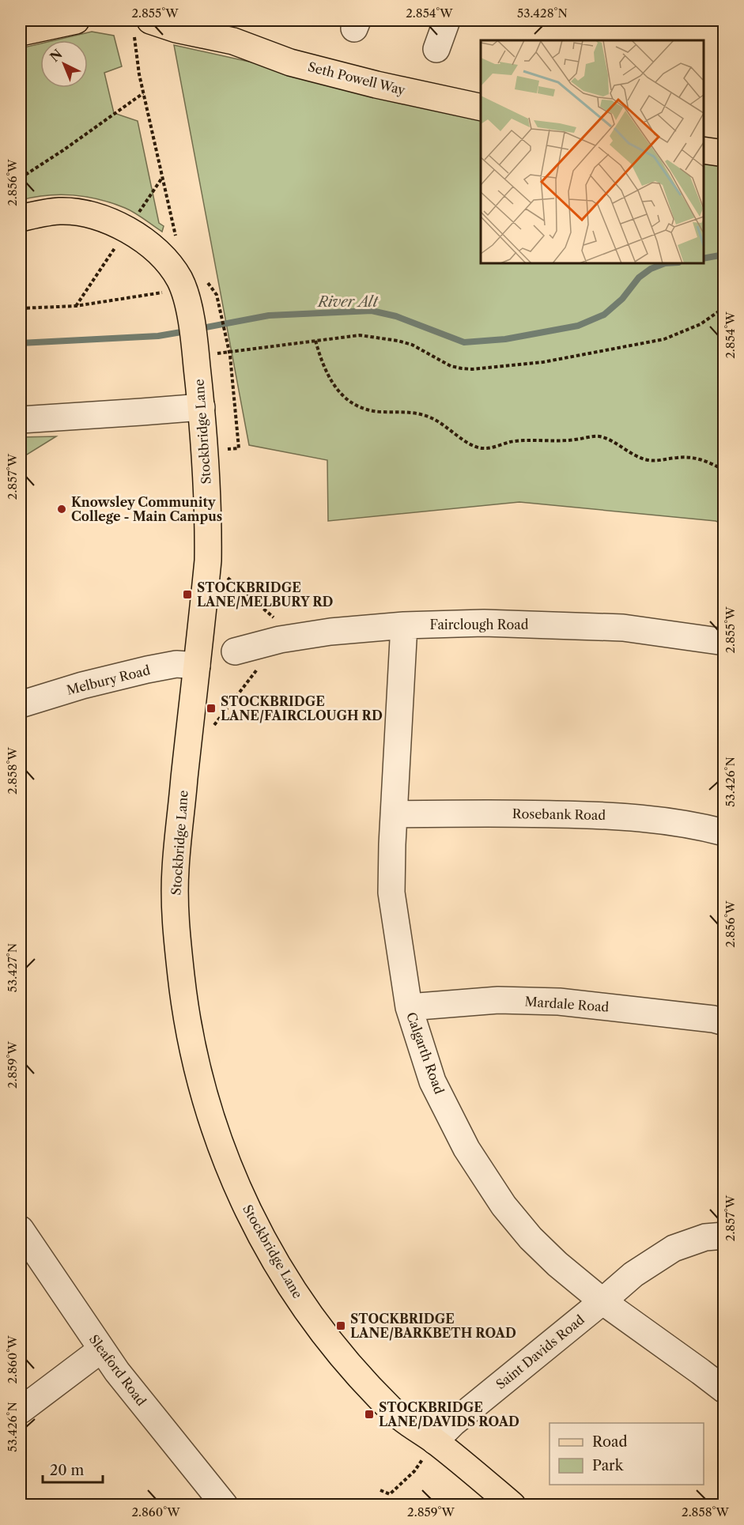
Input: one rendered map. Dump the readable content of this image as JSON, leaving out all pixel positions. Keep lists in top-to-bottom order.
{
  "streets": {
    "main road": ["Seth Powell Way", "Stockbridge Lane"],
    "street": [
      "Fairclough Road",
      "Melbury Road",
      "Rosebank Road",
      "Mardale Road",
      "Calgarth Road",
      "Saint Davids Road",
      "Sleaford Road"
    ]
  },
  "crossings": [
    ["Stockbridge Lane", "Melbury Road"],
    ["Stockbridge Lane", "Saint Davids Road"],
    ["Fairclough Road", "Calgarth Road"],
    ["Rosebank Road", "Calgarth Road"],
    ["Mardale Road", "Calgarth Road"],
    ["Calgarth Road", "Saint Davids Road"]
  ],
  "water": ["River Alt"],
  "places": {
    "other": ["Knowsley Community College - Main Campus"],
    "transit": [
      "STOCKBRIDGE LANE/MELBURY RD",
      "STOCKBRIDGE LANE/FAIRCLOUGH RD",
      "STOCKBRIDGE LANE/BARKBETH ROAD",
      "STOCKBRIDGE LANE/DAVIDS ROAD"
    ]
  },
  "legend": ["Road", "Park"],
  "scale_bar": "20 m",
  "north": "top left",
  "coordinates": [
    "2.855°W",
    "2.854°W",
    "53.428°N",
    "2.856°W",
    "2.857°W",
    "2.858°W",
    "53.426°N",
    "53.427°N",
    "2.859°W",
    "2.860°W"
  ]
}
